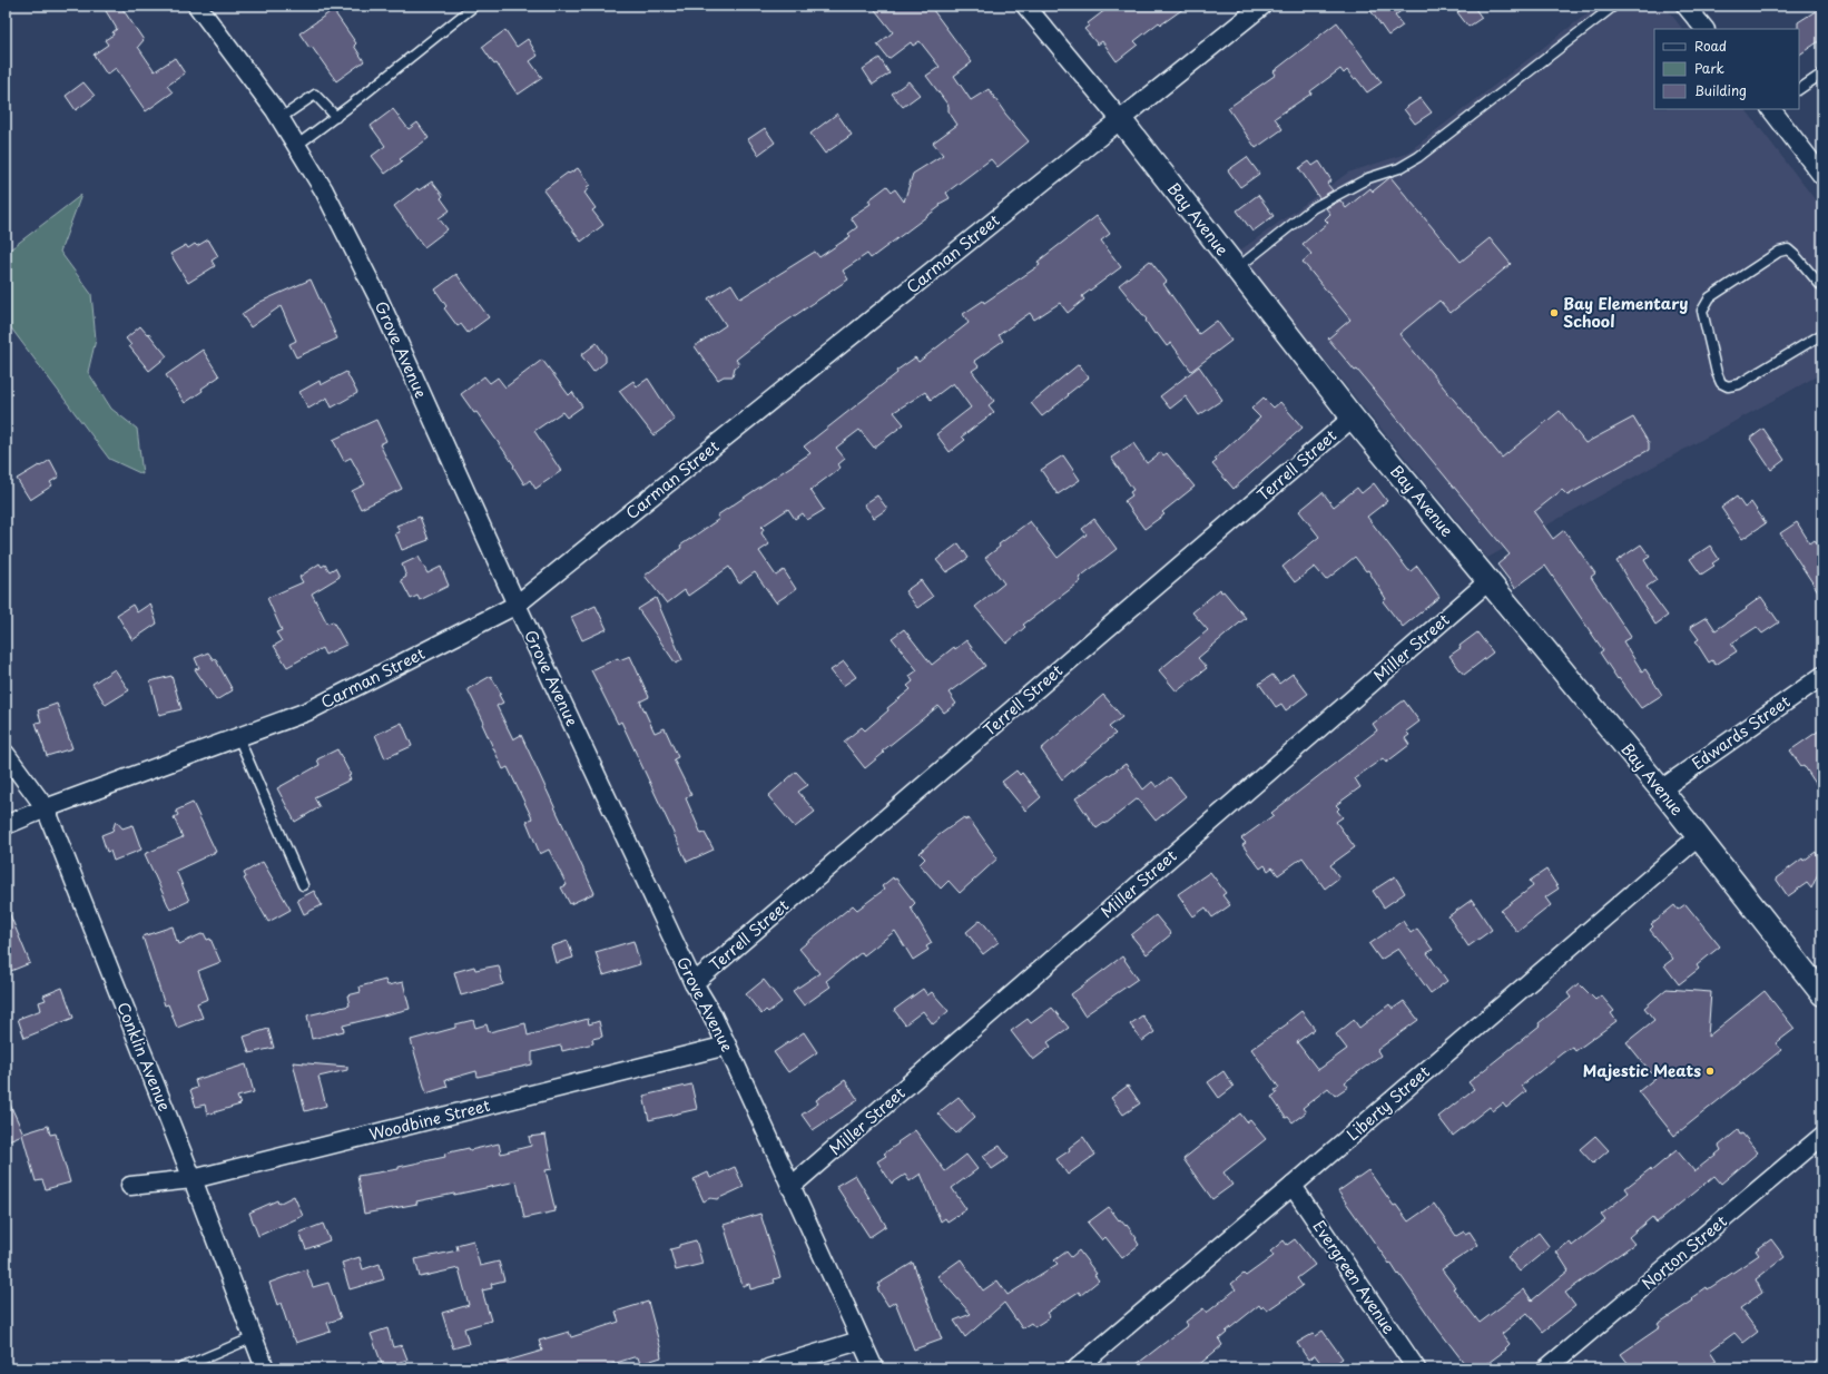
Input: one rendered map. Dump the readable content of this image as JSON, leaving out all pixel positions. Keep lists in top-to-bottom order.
{
  "streets": {
    "street": [
      "Bay Avenue",
      "Carman Street",
      "Grove Avenue",
      "Terrell Street",
      "Miller Street",
      "Edwards Street",
      "Conklin Avenue",
      "Liberty Street",
      "Woodbine Street",
      "Norton Street",
      "Evergreen Avenue"
    ]
  },
  "crossings": [
    ["Bay Avenue", "Carman Street"],
    ["Bay Avenue", "Terrell Street"],
    ["Bay Avenue", "Miller Street"],
    ["Bay Avenue", "Edwards Street"],
    ["Bay Avenue", "Liberty Street"],
    ["Carman Street", "Grove Avenue"],
    ["Carman Street", "Conklin Avenue"],
    ["Grove Avenue", "Terrell Street"],
    ["Grove Avenue", "Miller Street"],
    ["Grove Avenue", "Woodbine Street"],
    ["Conklin Avenue", "Woodbine Street"],
    ["Liberty Street", "Evergreen Avenue"]
  ],
  "places": ["Bay Elementary School", "Majestic Meats"],
  "legend": ["Road", "Park", "Building"]
}
